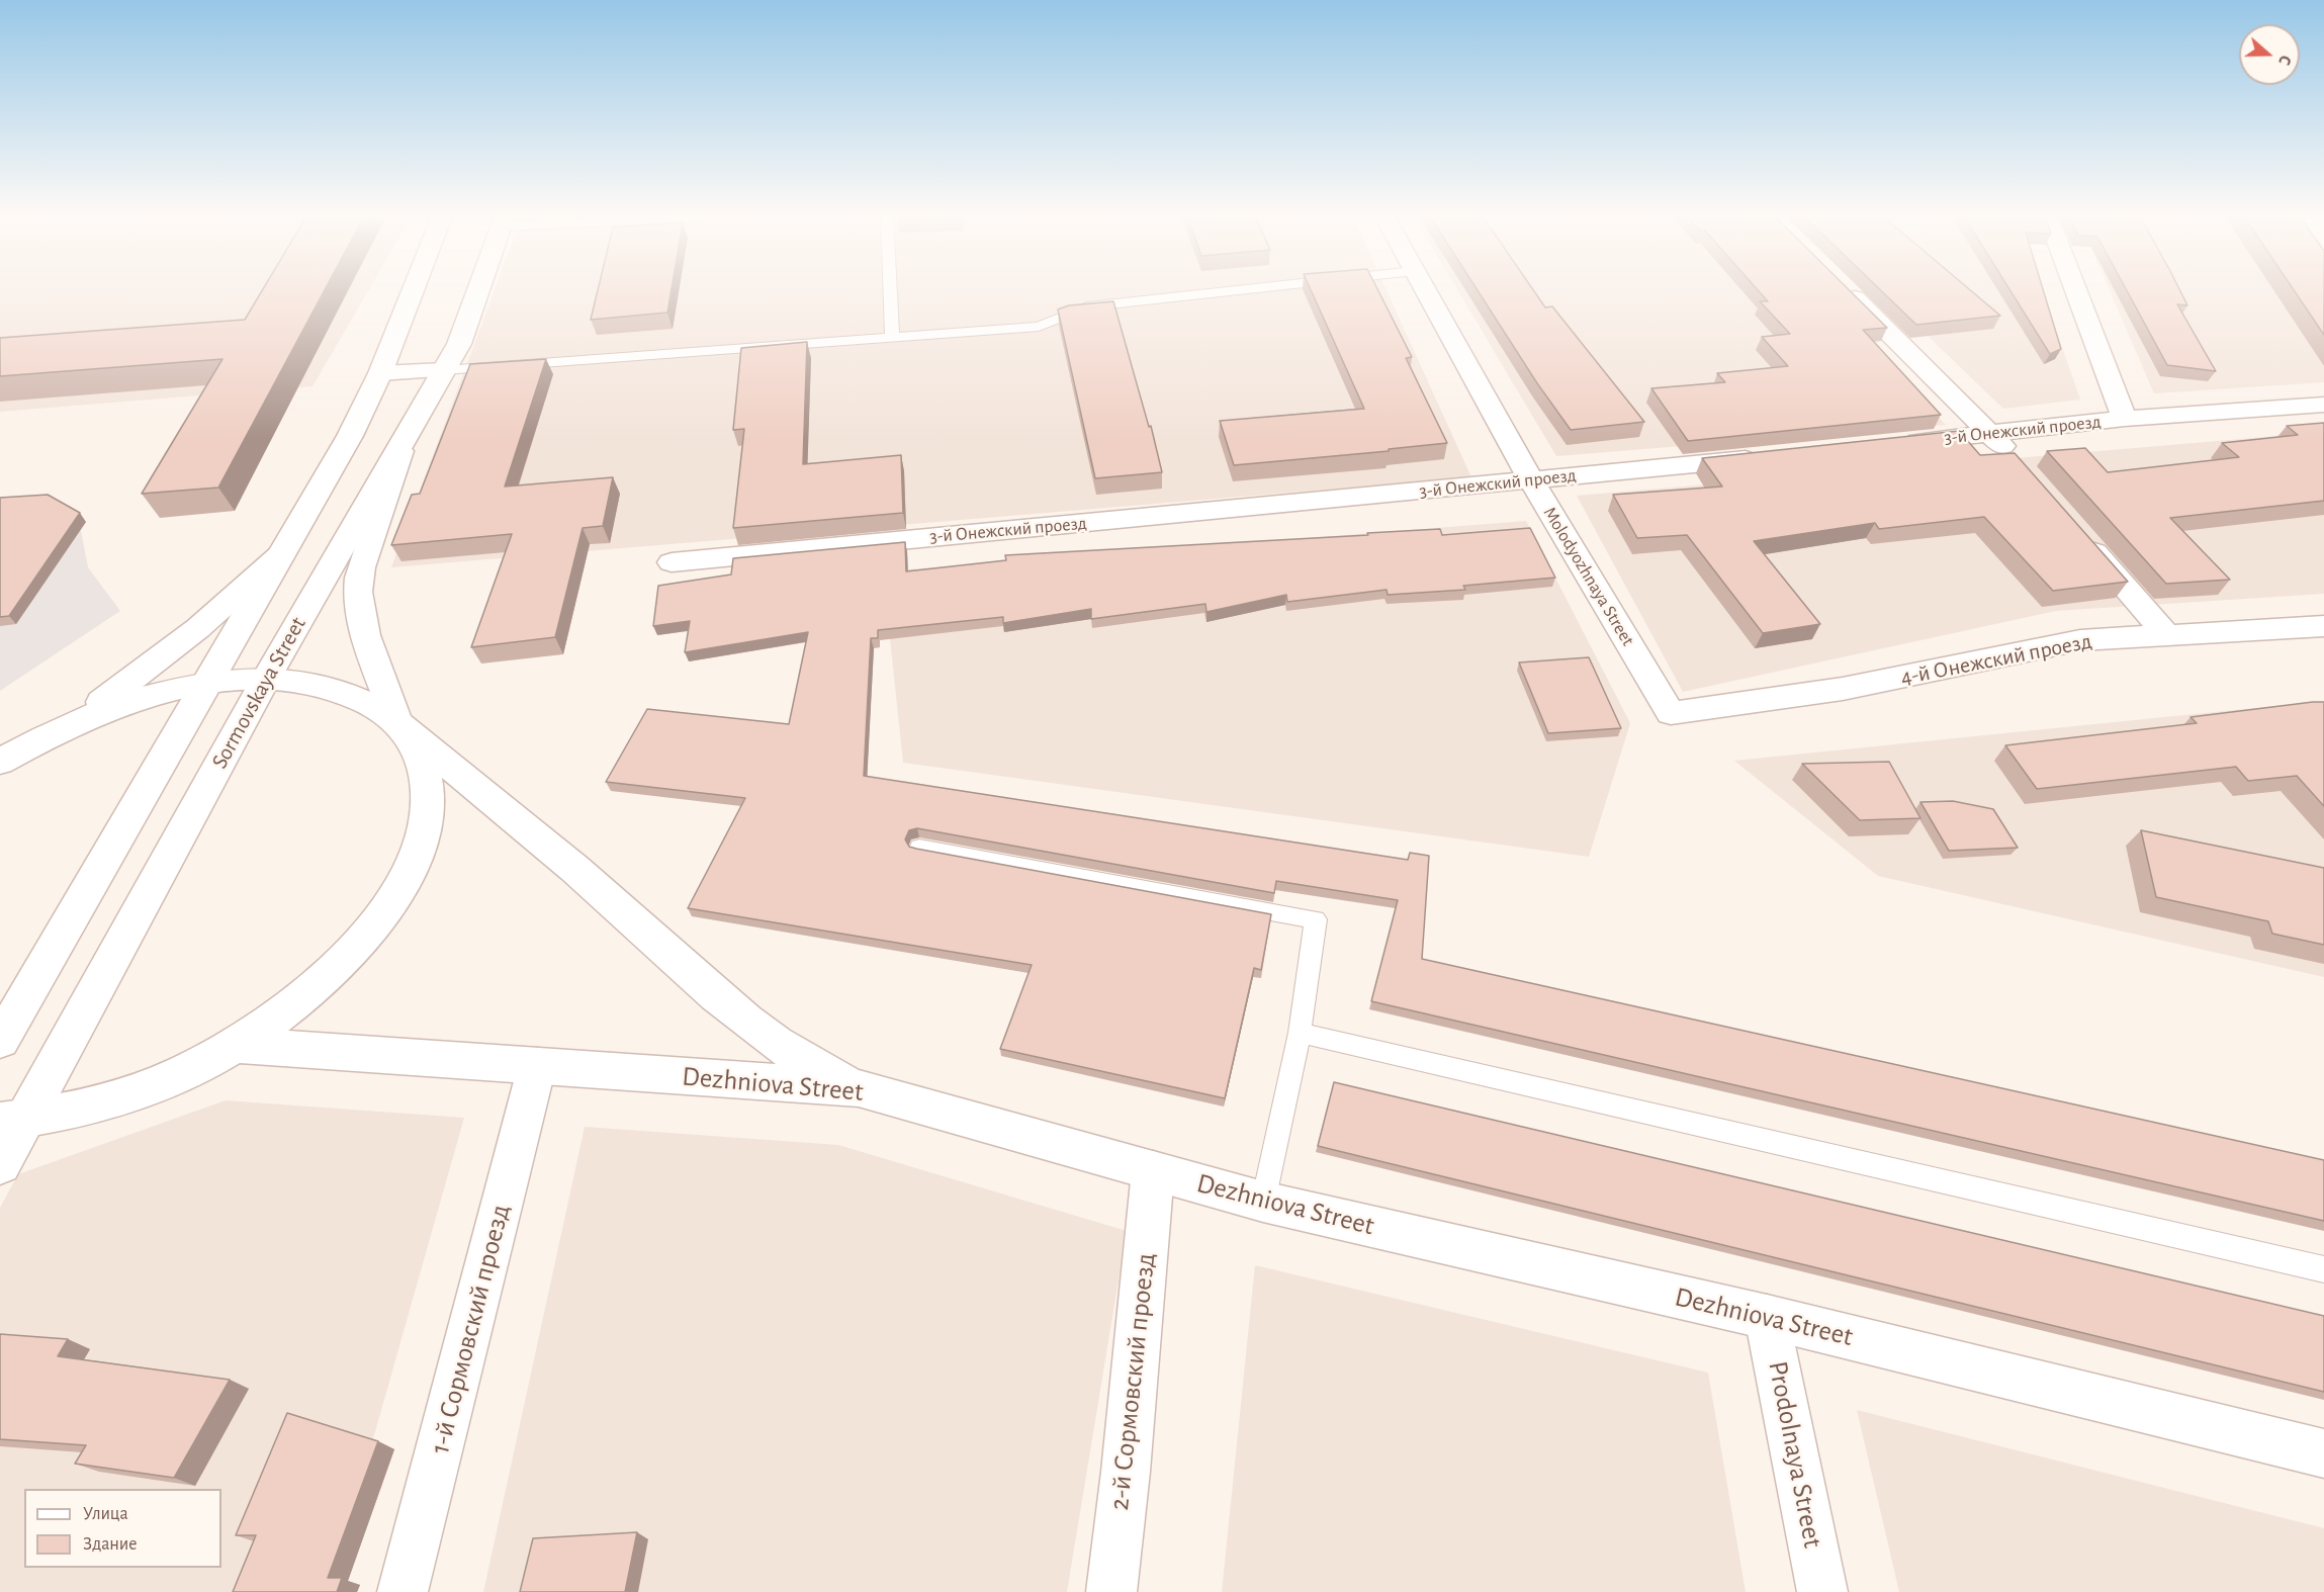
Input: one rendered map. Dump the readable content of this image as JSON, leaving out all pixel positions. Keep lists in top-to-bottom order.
{
  "streets": {
    "street": [
      "3-й Онежский проезд",
      "Molodyozhnaya Street",
      "4-й Онежский проезд",
      "Sormovskaya Street",
      "Dezhniova Street",
      "1-й Сормовский проезд",
      "2-й Сормовский проезд",
      "Prodolnaya Street"
    ]
  },
  "crossings": [
    ["3-й Онежский проезд", "Molodyozhnaya Street"],
    ["Molodyozhnaya Street", "4-й Онежский проезд"],
    ["Dezhniova Street", "1-й Сормовский проезд"],
    ["Dezhniova Street", "2-й Сормовский проезд"],
    ["Dezhniova Street", "Prodolnaya Street"]
  ],
  "legend": ["Улица", "Здание"],
  "north": "right"
}
